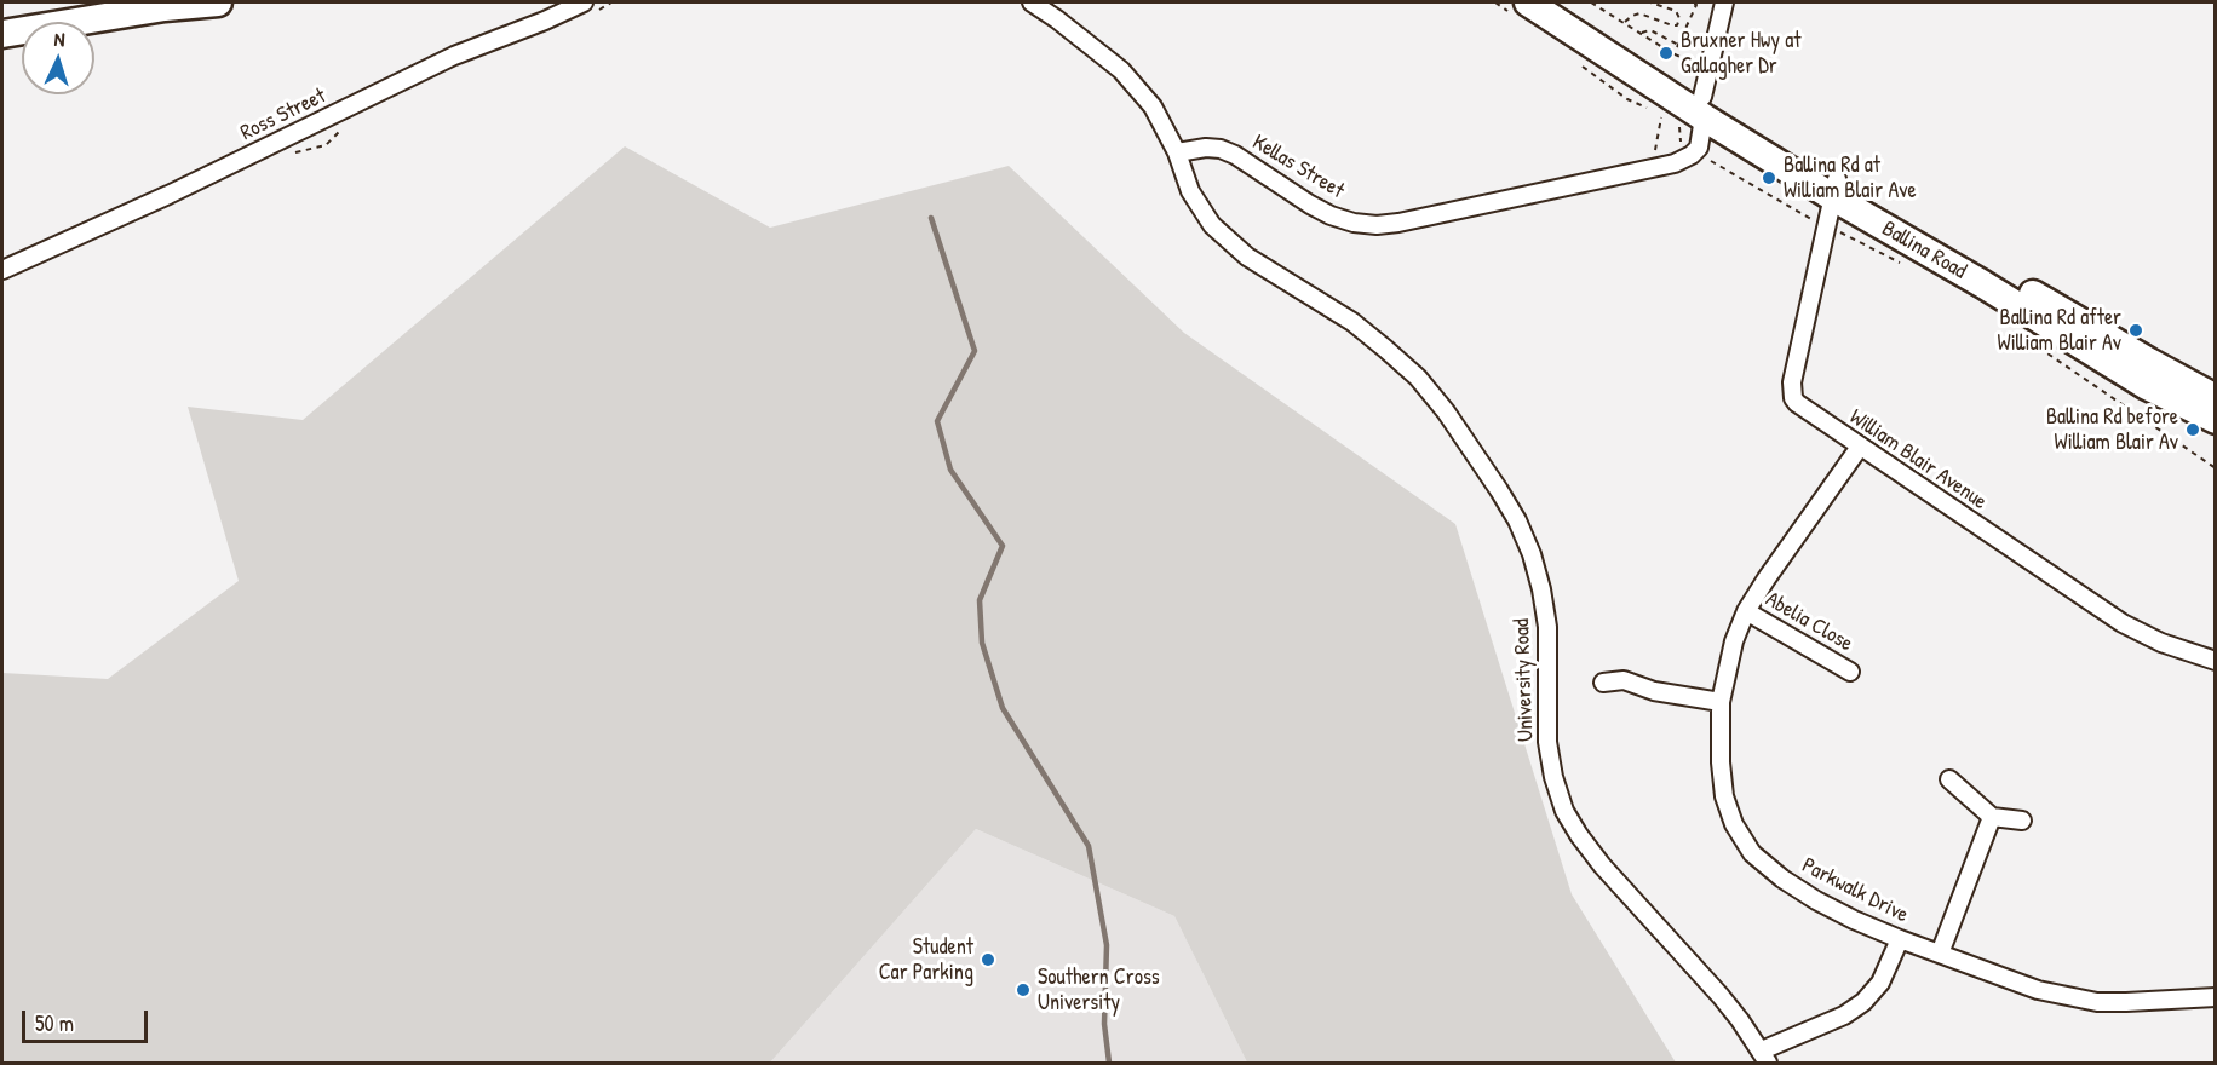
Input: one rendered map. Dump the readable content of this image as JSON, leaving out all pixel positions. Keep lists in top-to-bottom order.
{
  "streets": {
    "main road": ["Ballina Road"],
    "street": [
      "Ross Street",
      "Kellas Street",
      "William Blair Avenue",
      "Abelia Close",
      "University Road",
      "Parkwalk Drive"
    ]
  },
  "crossings": [
    ["Kellas Street", "Ballina Road"],
    ["Kellas Street", "University Road"],
    ["Ballina Road", "William Blair Avenue"],
    ["William Blair Avenue", "Parkwalk Drive"],
    ["Abelia Close", "Parkwalk Drive"]
  ],
  "places": [
    "Bruxner Hwy at Gallagher Dr",
    "Ballina Rd at William Blair Ave",
    "Ballina Rd after William Blair Av",
    "Ballina Rd before William Blair Av",
    "Student Car Parking",
    "Southern Cross University"
  ],
  "scale_bar": "50 m",
  "north": "top"
}
